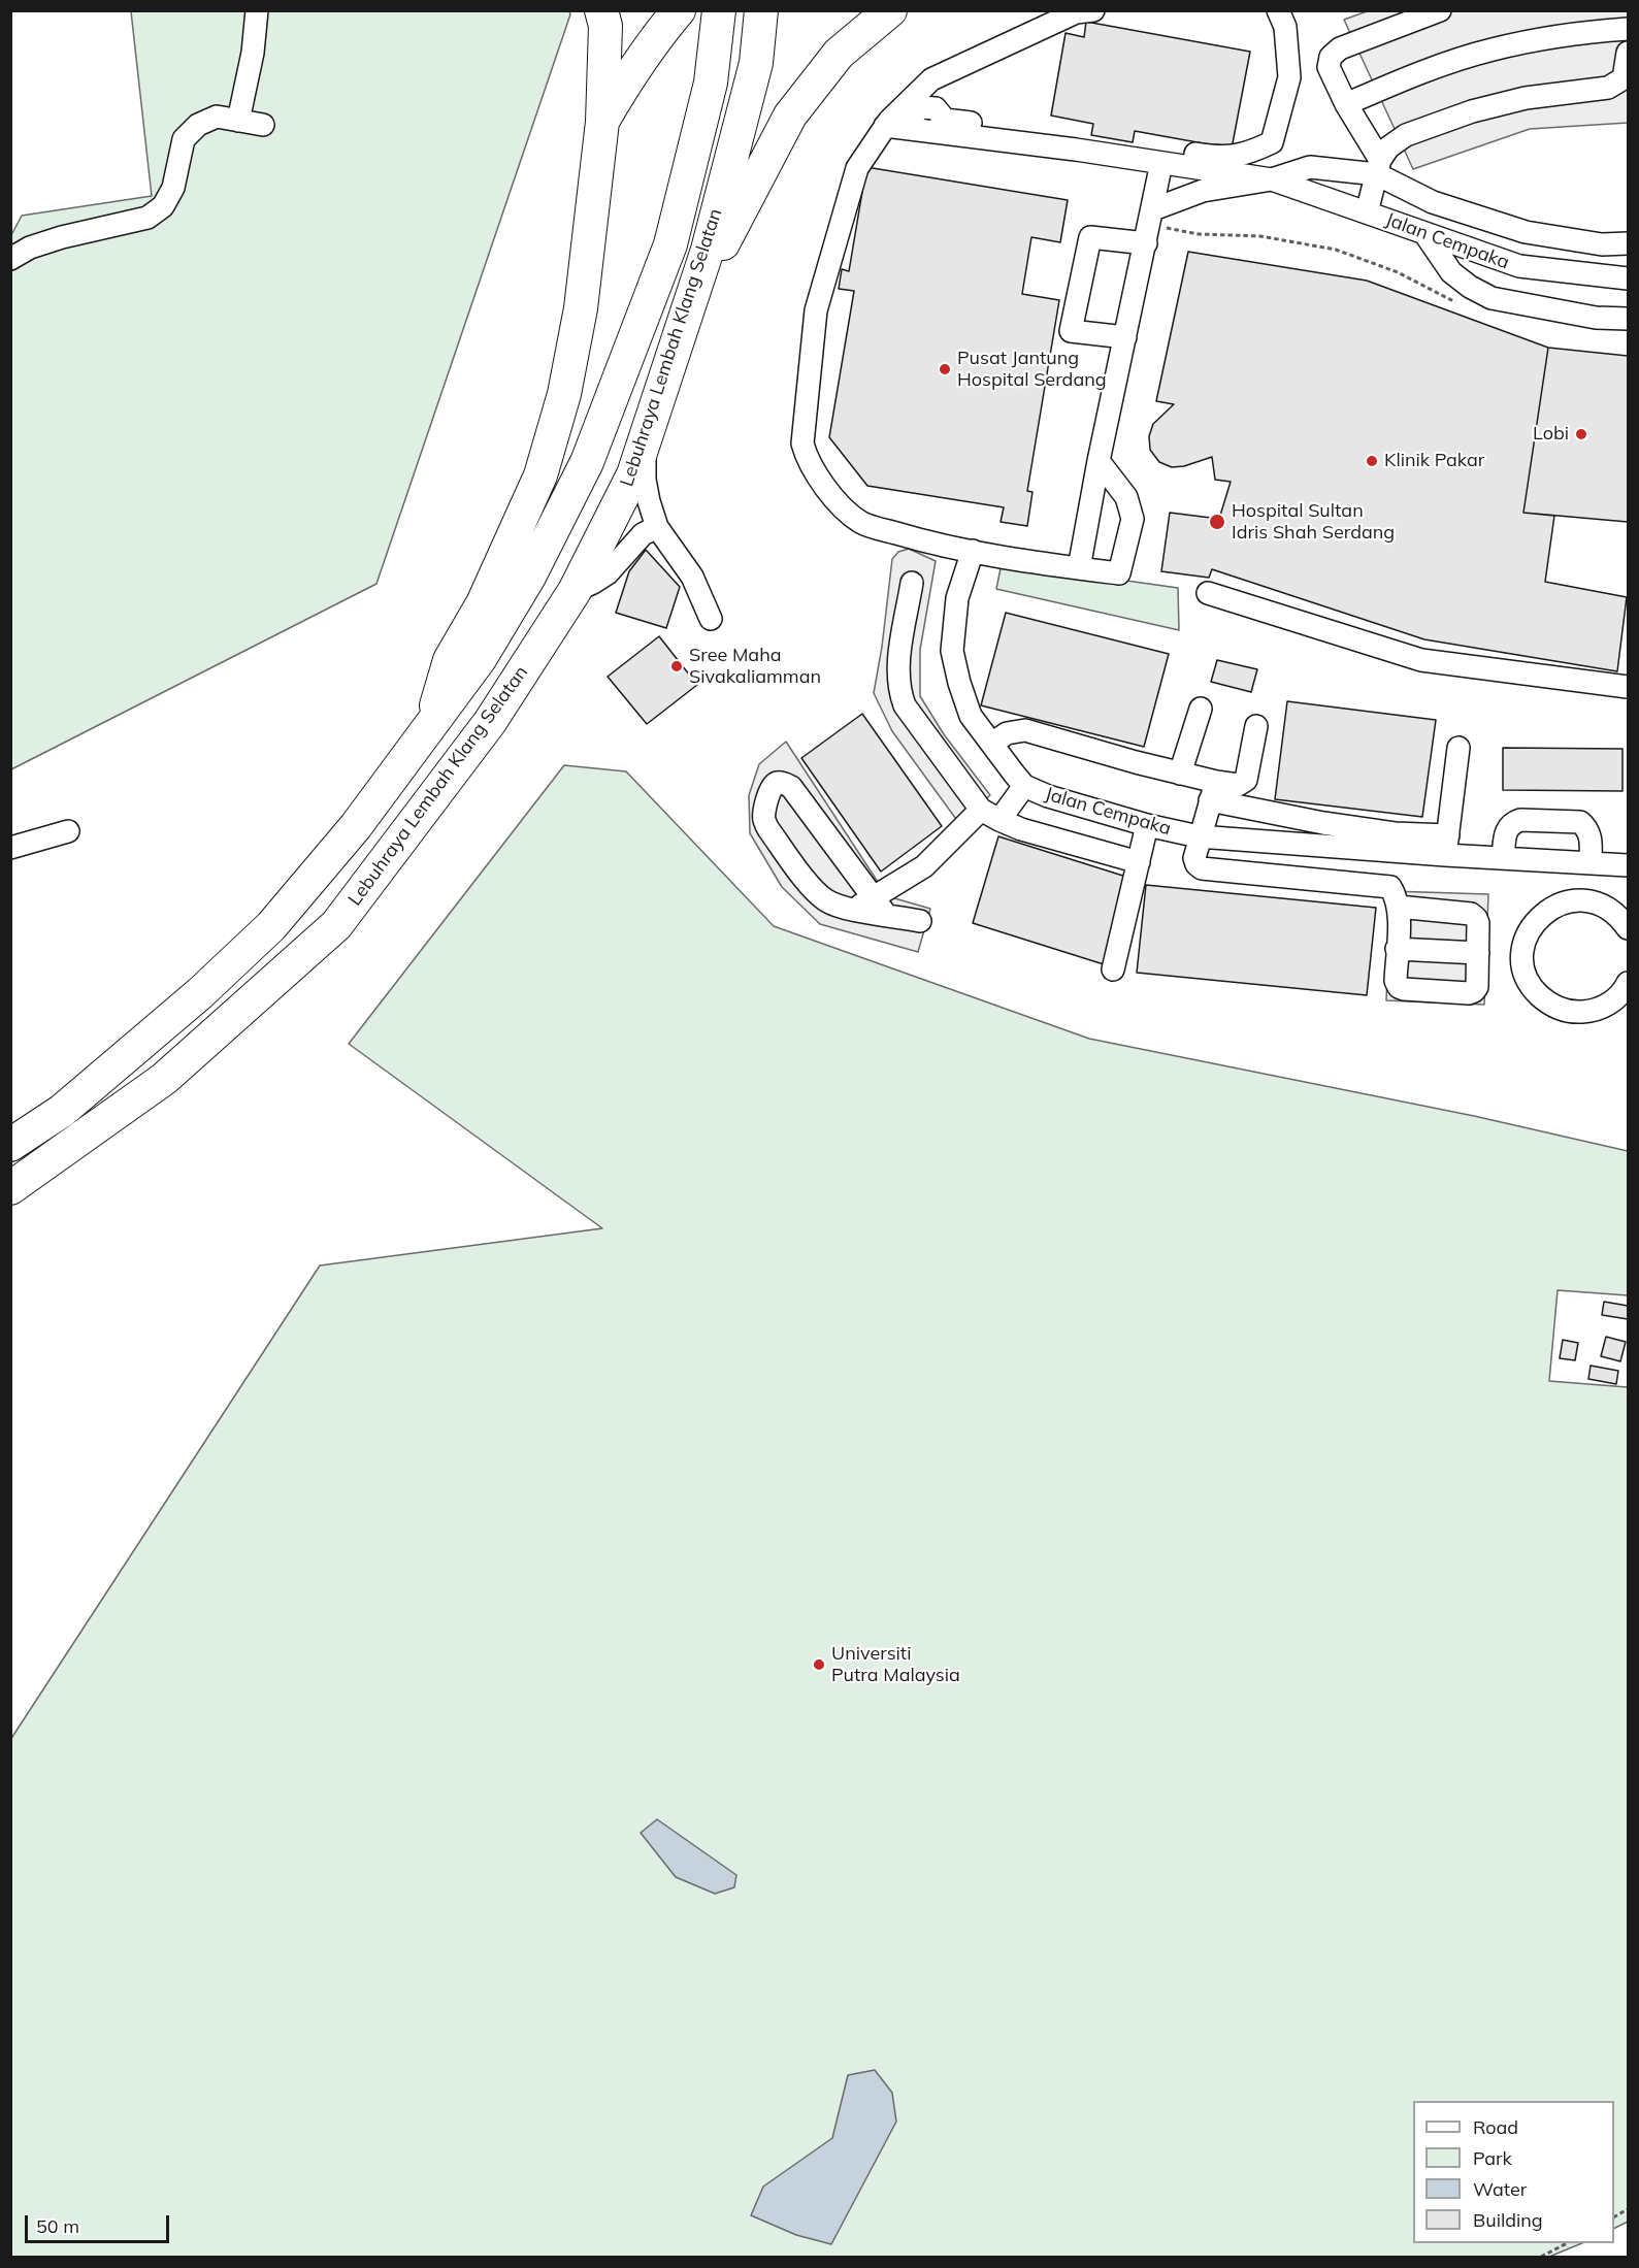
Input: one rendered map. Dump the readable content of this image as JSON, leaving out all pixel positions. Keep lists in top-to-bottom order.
{
  "streets": {
    "highway": ["Lebuhraya Lembah Klang Selatan"],
    "street": ["Jalan Cempaka"]
  },
  "places": [
    "Pusat Jantung Hospital Serdang",
    "Lobi",
    "Klinik Pakar",
    "Hospital Sultan Idris Shah Serdang",
    "Sree Maha Sivakaliamman",
    "Universiti Putra Malaysia"
  ],
  "legend": [
    "Road",
    "Park",
    "Water",
    "Building"
  ],
  "scale_bar": "50 m"
}
